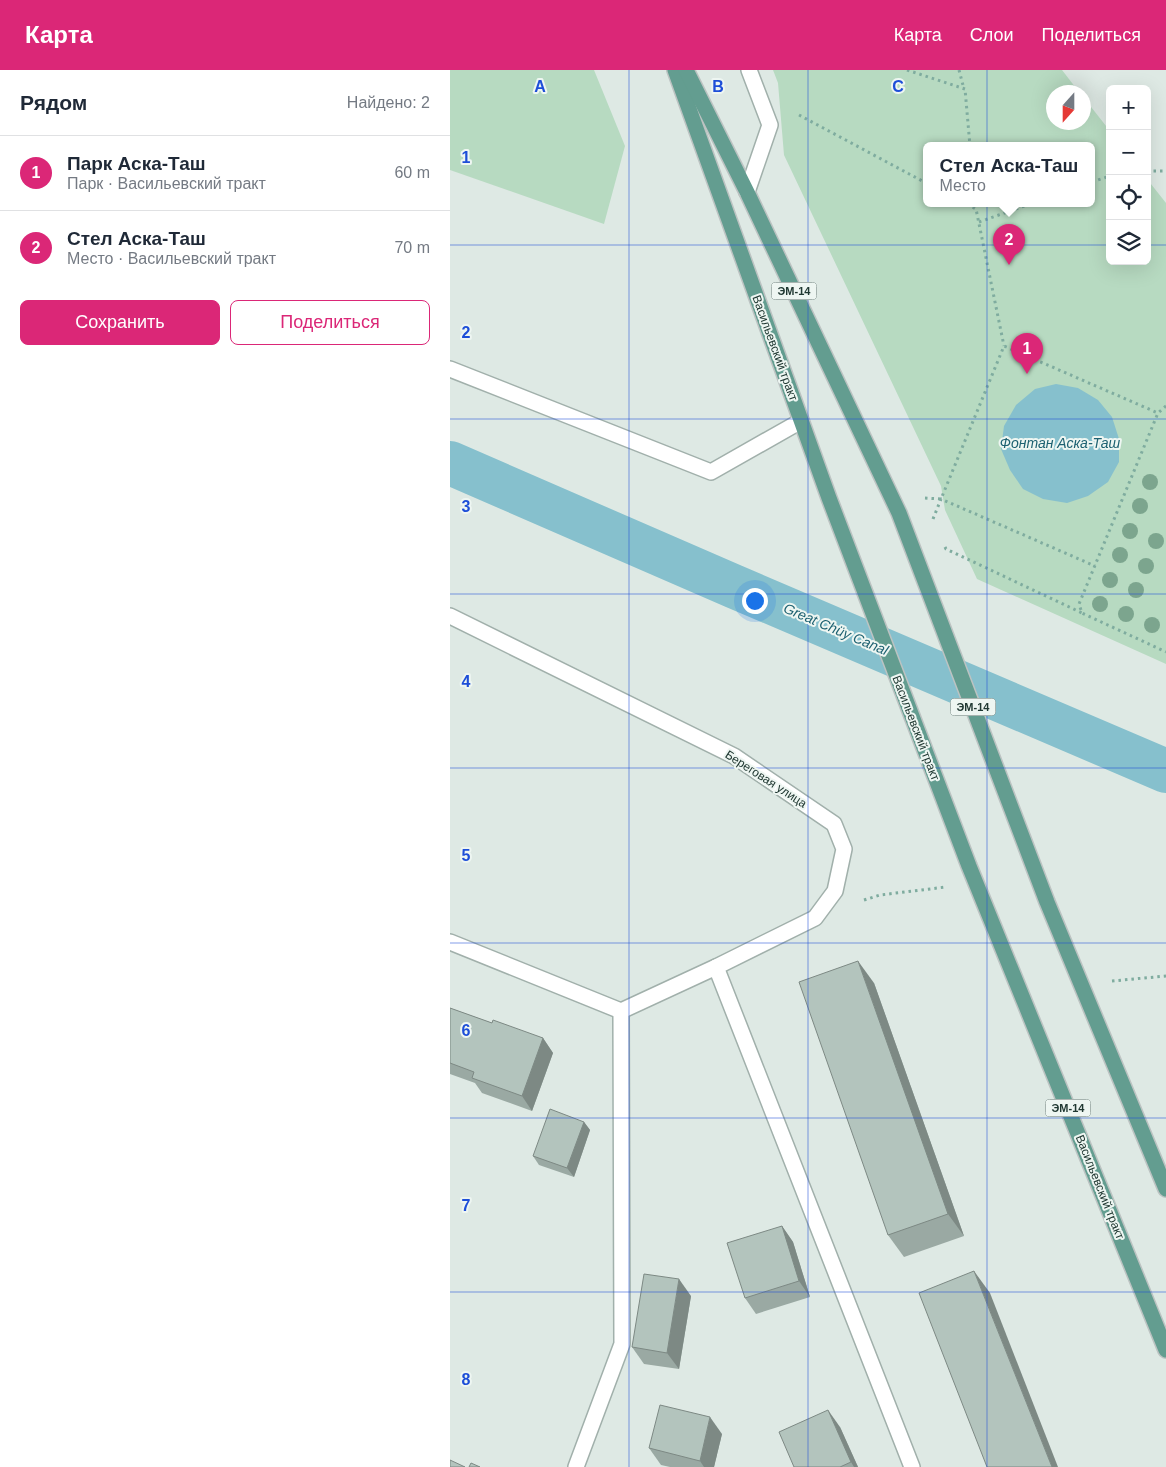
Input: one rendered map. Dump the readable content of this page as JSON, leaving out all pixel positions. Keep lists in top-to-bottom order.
{
  "streets": {
    "main road": ["ЭМ-14", "Васильевский тракт"],
    "street": ["Береговая улица"]
  },
  "water": ["Фонтан Аска-Таш", "Great Chüy Canal"],
  "north": "bottom",
  "page": {
    "header": "Карта",
    "nav": ["Карта", "Слои", "Поделиться"],
    "heading": ["Рядом", "Найдено: 2"],
    "map_buttons": ["+", "−"],
    "list": [
      {
        "mark": "1",
        "name": "Парк Аска-Таш",
        "note": "Парк · Васильевский тракт",
        "value": "60 m"
      },
      {
        "mark": "2",
        "name": "Стел Аска-Таш",
        "note": "Место · Васильевский тракт",
        "value": "70 m"
      }
    ],
    "popup": ["Стел Аска-Таш", "Место"],
    "pins": ["2", "1"],
    "buttons": ["Сохранить", "Поделиться"]
  },
  "grid": {
    "columns": ["A", "B", "C"],
    "rows": [
      "1",
      "2",
      "3",
      "4",
      "5",
      "6",
      "7",
      "8"
    ]
  }
}
